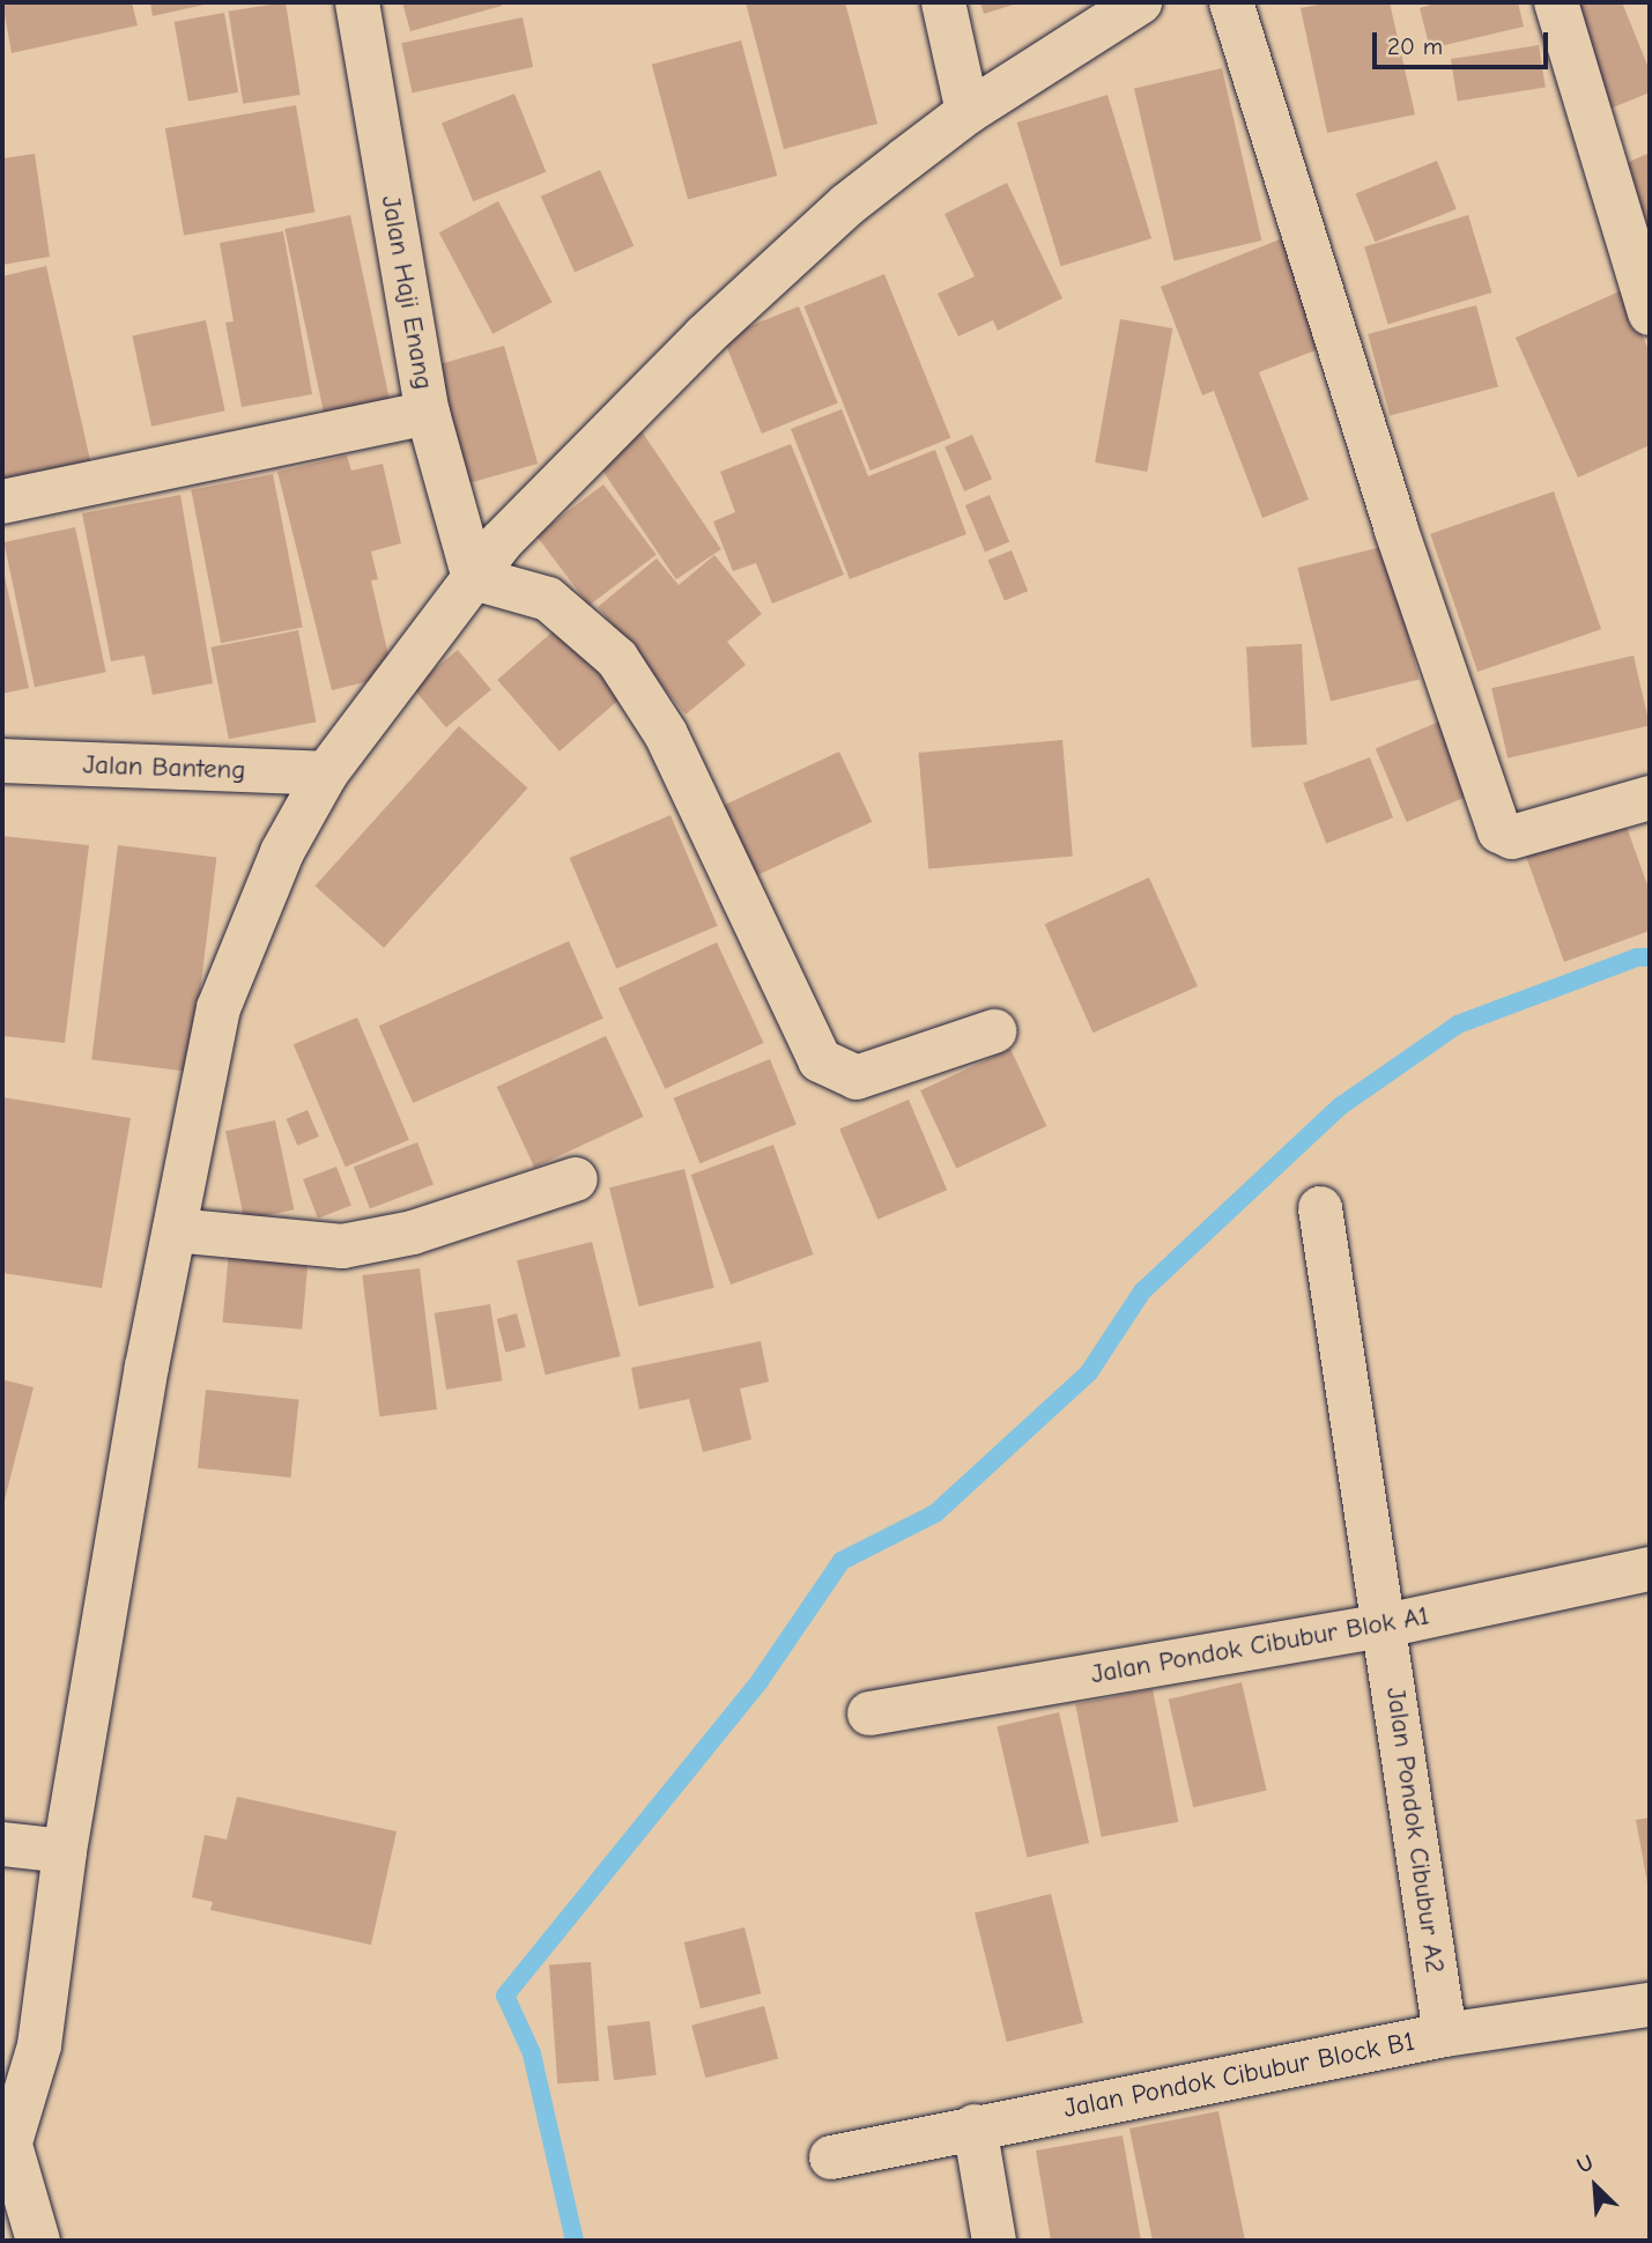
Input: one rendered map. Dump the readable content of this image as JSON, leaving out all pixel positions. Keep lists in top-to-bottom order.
{
  "streets": {
    "street": [
      "Jalan Haji Enang",
      "Jalan Banteng",
      "Jalan Pondok Cibubur Blok A1",
      "Jalan Pondok Cibubur A2",
      "Jalan Pondok Cibubur Block B1"
    ]
  },
  "crossings": [
    ["Jalan Pondok Cibubur Blok A1", "Jalan Pondok Cibubur A2"],
    ["Jalan Pondok Cibubur A2", "Jalan Pondok Cibubur Block B1"]
  ],
  "scale_bar": "20 m",
  "north": "top left"
}
